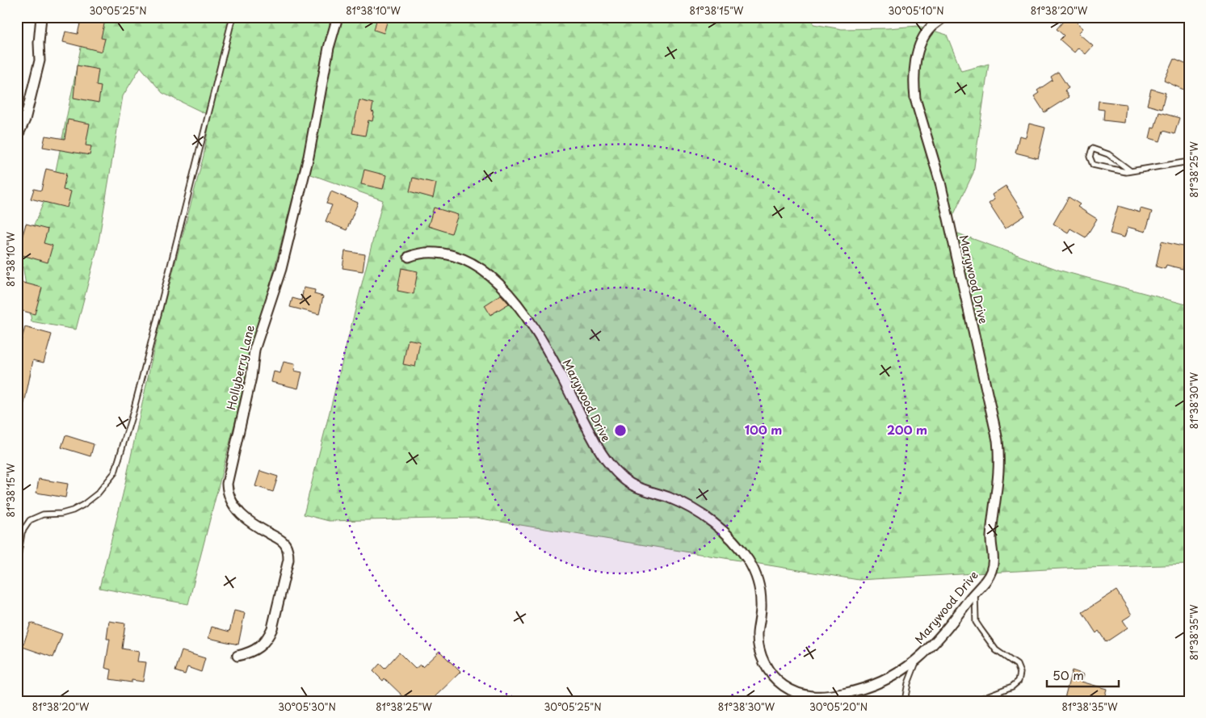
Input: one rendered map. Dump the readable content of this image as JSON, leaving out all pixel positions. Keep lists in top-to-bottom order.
{
  "streets": {
    "street": ["Marywood Drive", "Hollyberry Lane"]
  },
  "scale_bar": "50 m",
  "coordinates": [
    "30°05'25\"N",
    "81°38'10\"W",
    "81°38'15\"W",
    "30°05'10\"N",
    "81°38'20\"W",
    "81°38'25\"W",
    "81°38'30\"W",
    "81°38'35\"W",
    "30°05'30\"N",
    "30°05'20\"N"
  ],
  "rings": ["100 m", "200 m"]
}
